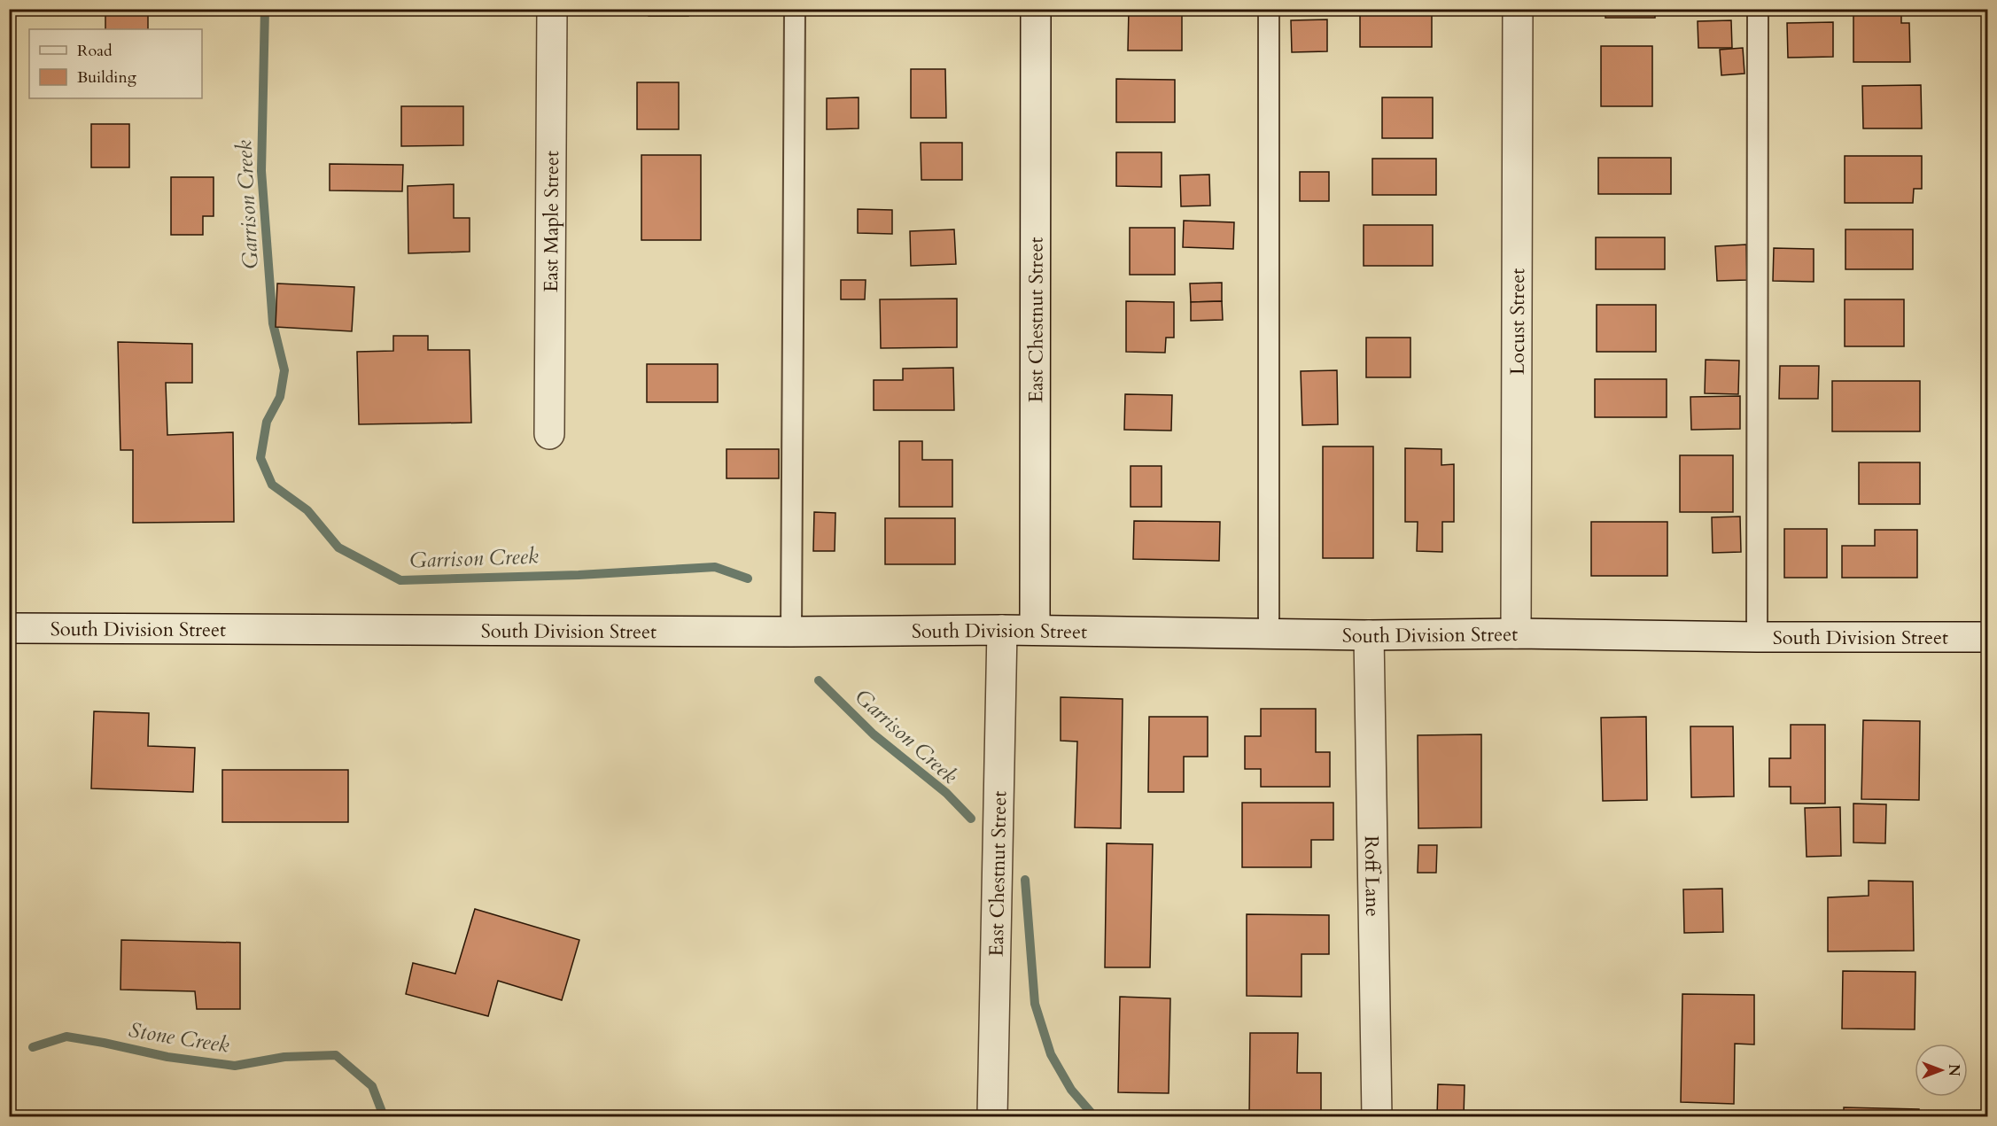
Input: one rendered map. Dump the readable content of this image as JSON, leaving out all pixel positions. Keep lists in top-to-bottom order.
{
  "streets": {
    "street": [
      "East Maple Street",
      "East Chestnut Street",
      "Locust Street",
      "South Division Street",
      "Roff Lane"
    ]
  },
  "crossings": [
    ["East Chestnut Street", "South Division Street"],
    ["Locust Street", "South Division Street"],
    ["South Division Street", "Roff Lane"]
  ],
  "water": ["Garrison Creek", "Stone Creek"],
  "legend": ["Road", "Building"],
  "north": "right"
}
